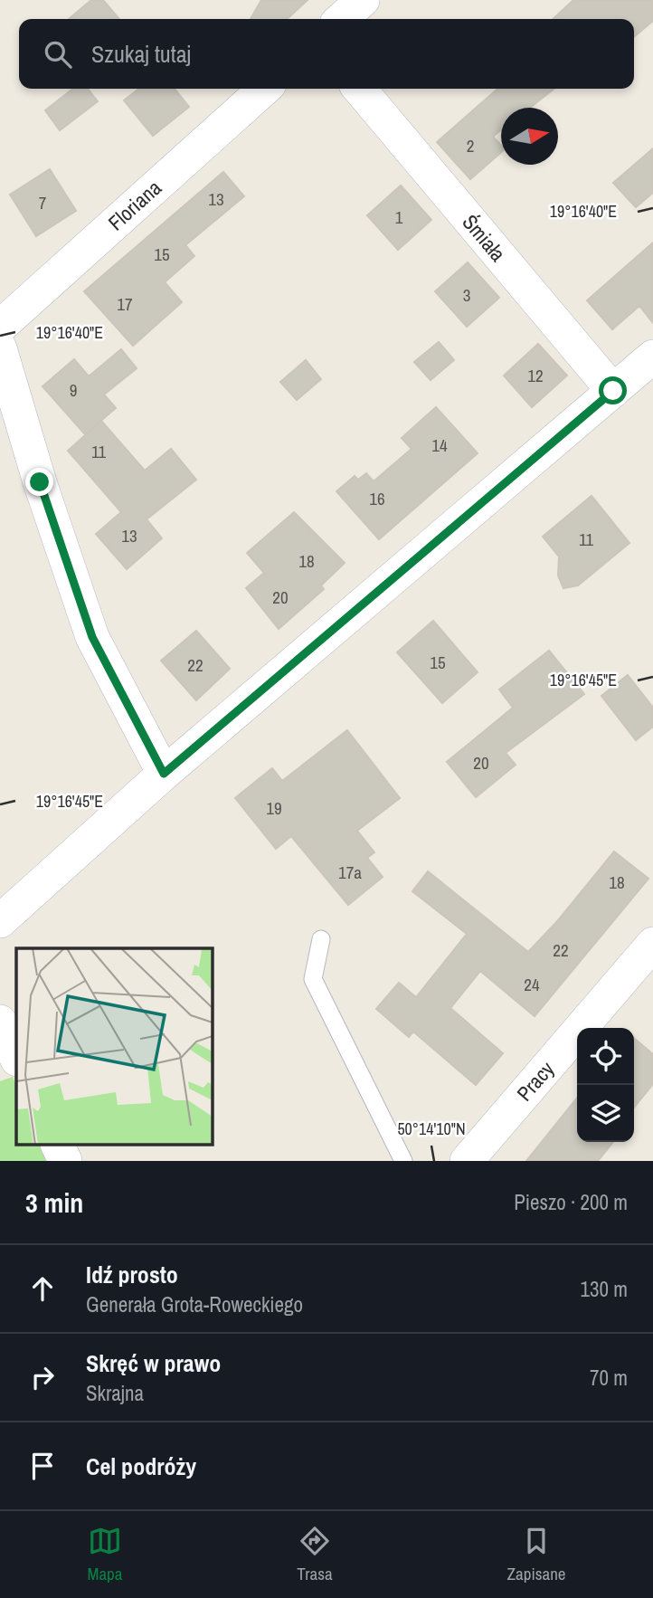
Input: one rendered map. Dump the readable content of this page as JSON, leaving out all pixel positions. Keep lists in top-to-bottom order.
{
  "streets": {
    "street": ["Floriana", "Śmiała", "Pracy"]
  },
  "house_numbers": [
    "2",
    "13",
    "7",
    "1",
    "15",
    "3",
    "17",
    "12",
    "9",
    "14",
    "11",
    "16",
    "13",
    "11",
    "18",
    "20",
    "15",
    "22",
    "20",
    "19",
    "17a",
    "18",
    "22",
    "24"
  ],
  "north": "right",
  "page": {
    "search": "Szukaj tutaj",
    "heading": ["3 min", "Pieszo · 200 m"],
    "list": [
      ["Idź prosto", "Generała Grota-Roweckiego", "130 m"],
      ["Skręć w prawo", "Skrajna", "70 m"],
      "Cel podróży"
    ],
    "nav": ["Mapa", "Trasa", "Zapisane"]
  },
  "coordinates": ["19°16'40\"E", "19°16'45\"E", "50°14'10\"N"]
}
